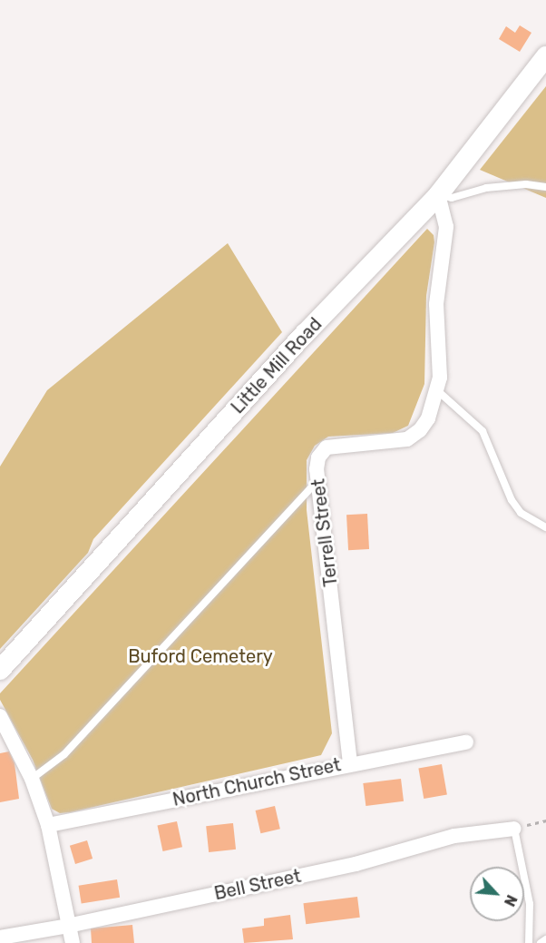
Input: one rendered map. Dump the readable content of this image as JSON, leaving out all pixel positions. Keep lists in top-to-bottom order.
{
  "streets": {
    "street": [
      "Little Mill Road",
      "Terrell Street",
      "North Church Street",
      "Bell Street"
    ]
  },
  "crossings": [
    ["Little Mill Road", "Terrell Street"],
    ["Terrell Street", "North Church Street"]
  ],
  "parks": ["Buford Cemetery"],
  "north": "bottom right"
}
